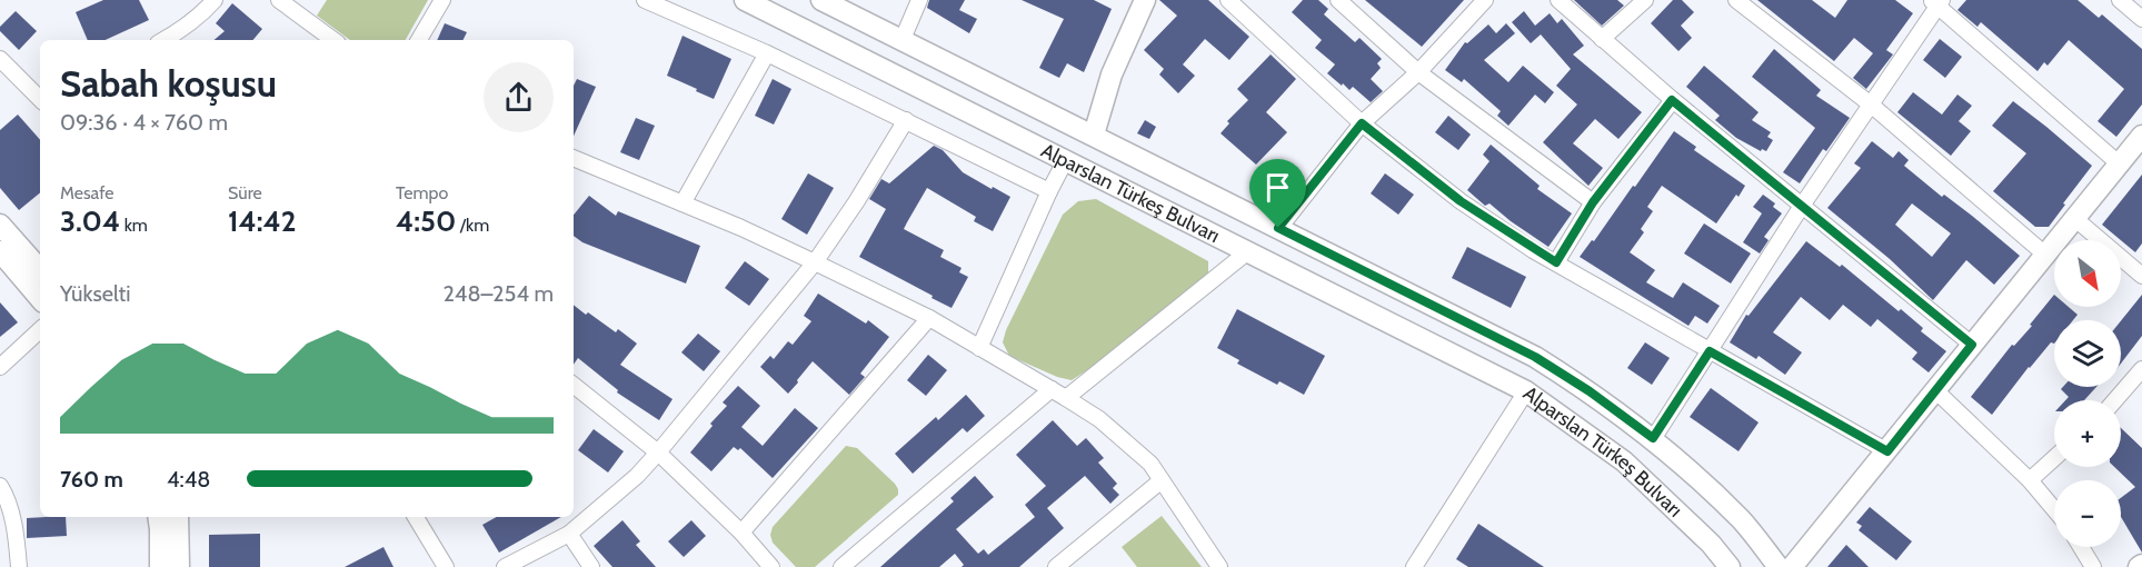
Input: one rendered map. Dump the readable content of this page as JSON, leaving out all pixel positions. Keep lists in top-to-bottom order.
{
  "streets": {
    "main road": ["Alparslan Türkeş Bulvarı"]
  },
  "north": "bottom right",
  "page": {
    "heading": ["Sabah koşusu", "09:36 · 4 × 760 m"],
    "stats": [
      ["Mesafe", "3.04 km"],
      ["Süre", "14:42"],
      ["Tempo", "4:50 /km"]
    ],
    "map_buttons": ["+", "−"],
    "chart": ["Yükselti", "248–254 m"],
    "list": [
      {
        "name": "760 m",
        "note": "4:48"
      }
    ]
  }
}
